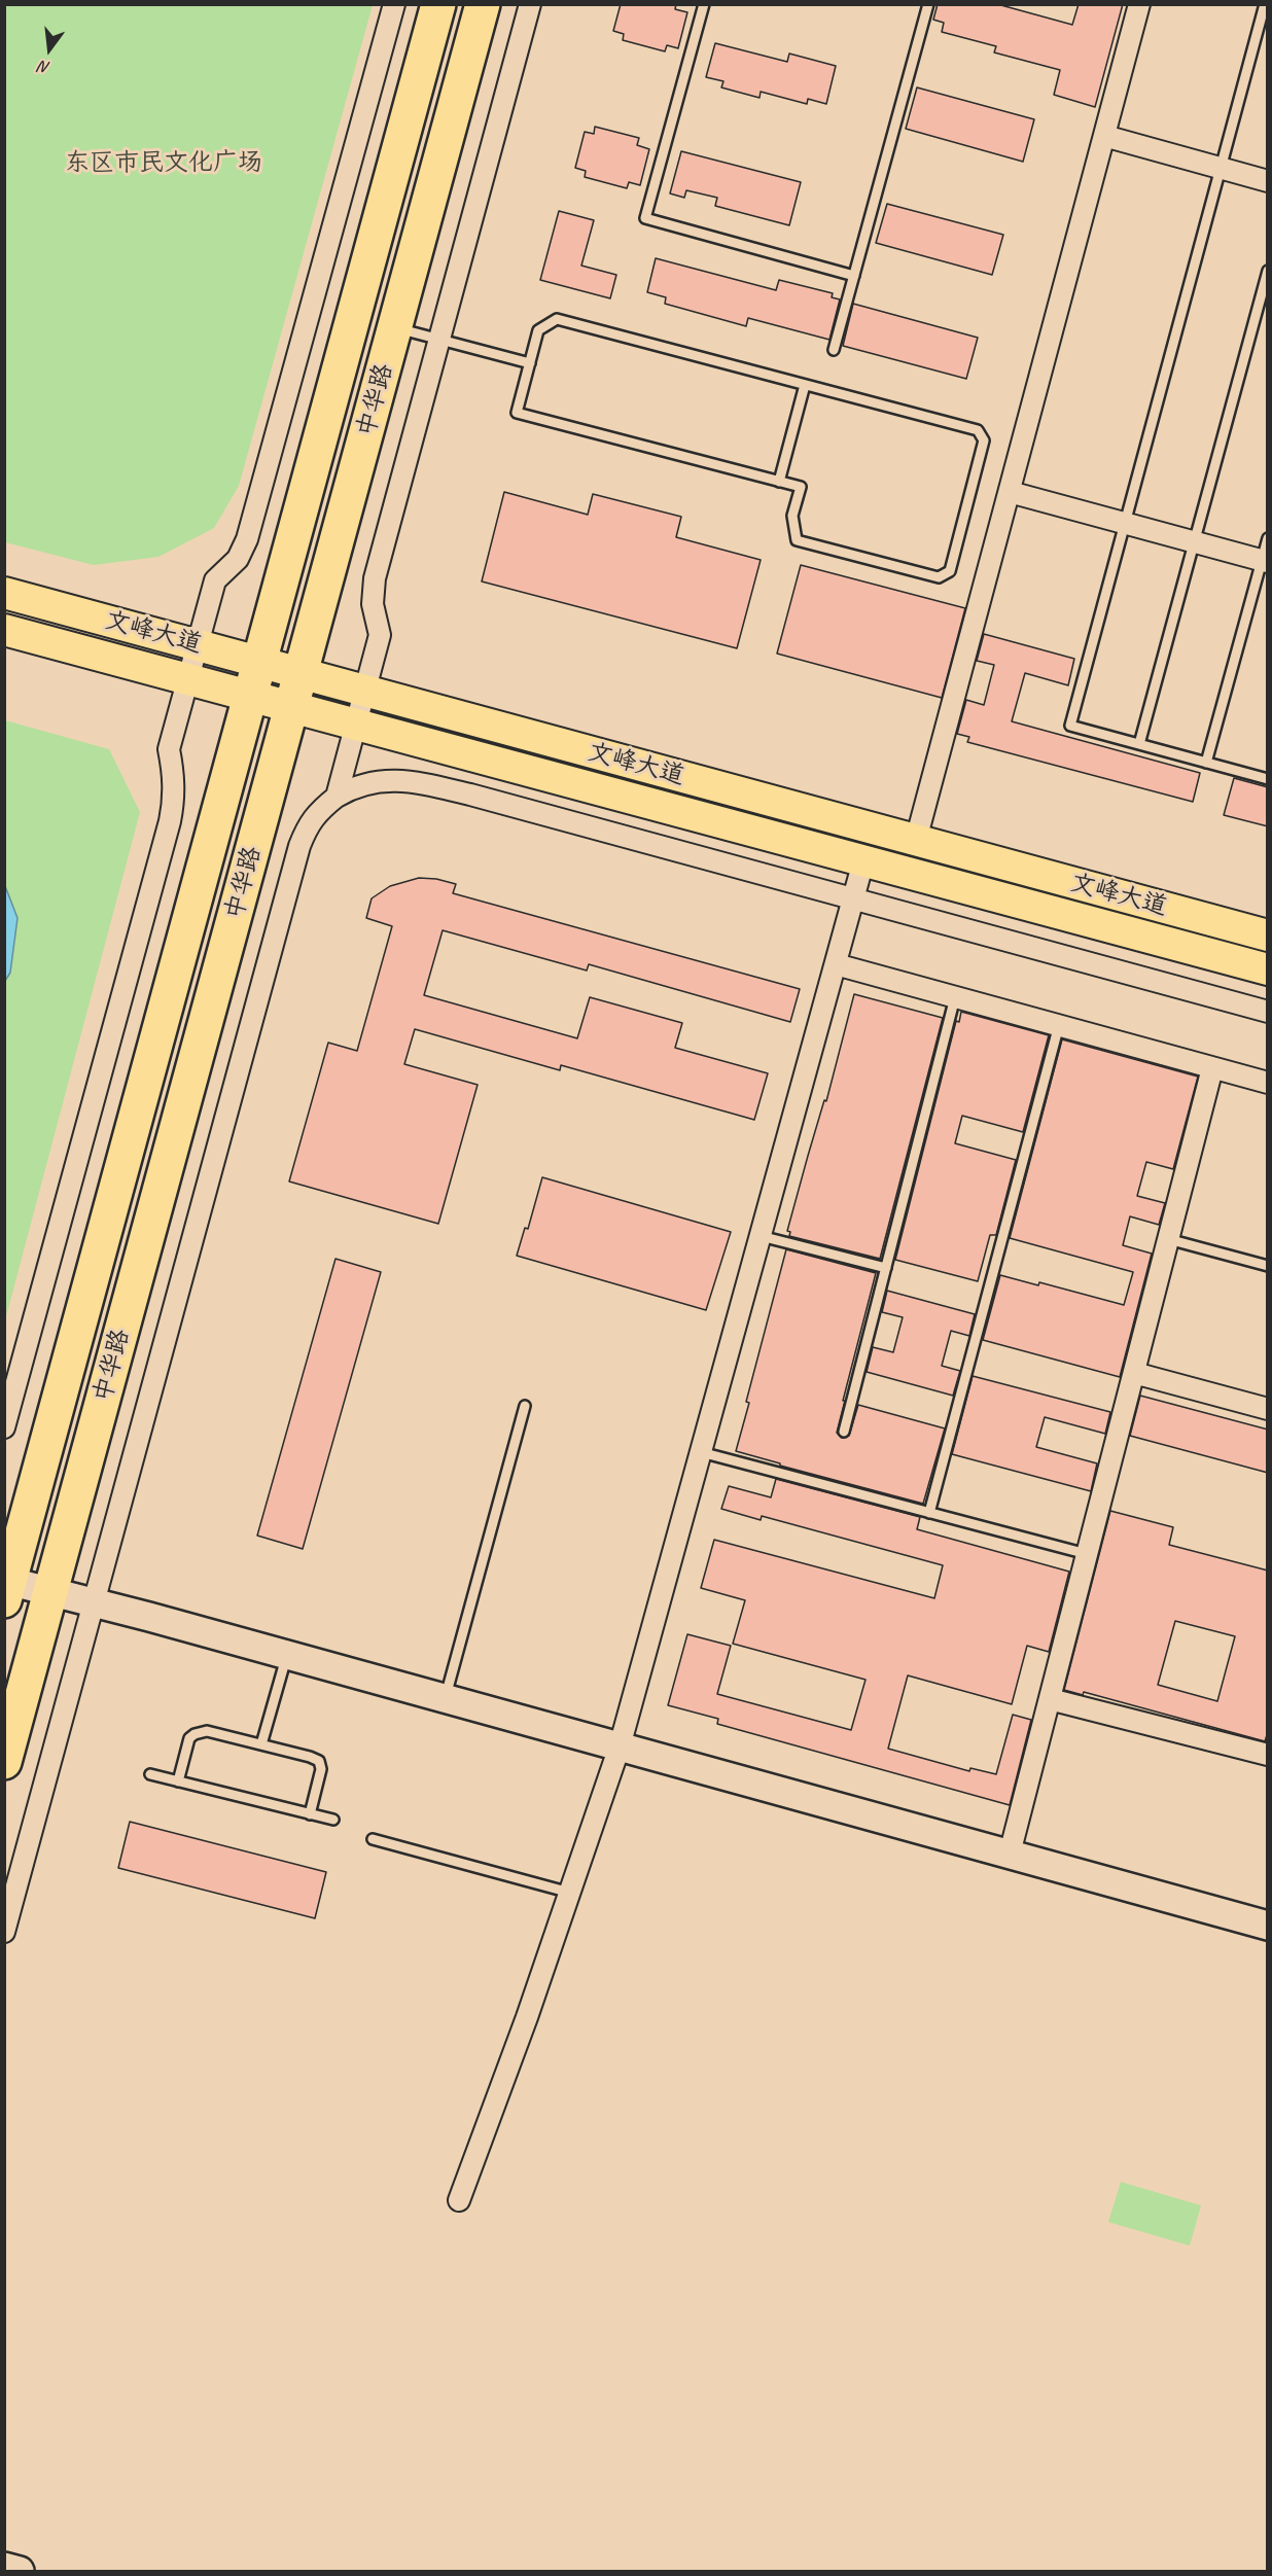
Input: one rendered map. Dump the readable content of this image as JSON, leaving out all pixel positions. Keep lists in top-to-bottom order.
{
  "streets": {
    "highway": ["中华路"],
    "main road": ["文峰大道"]
  },
  "crossings": [
    ["中华路", "文峰大道"]
  ],
  "parks": ["东区市民文化广场"],
  "north": "bottom"
}
